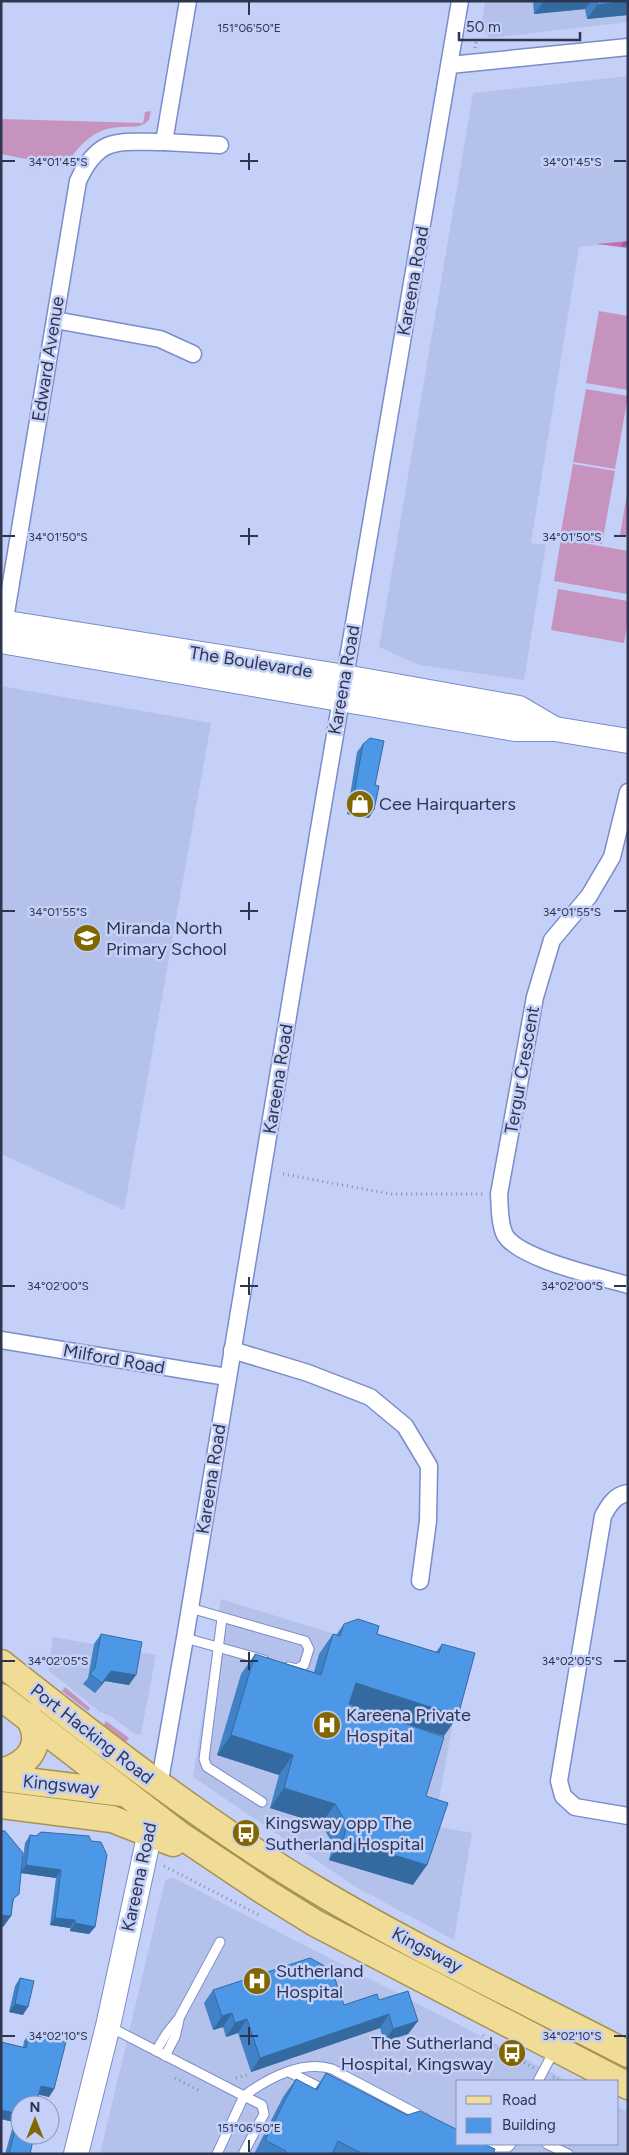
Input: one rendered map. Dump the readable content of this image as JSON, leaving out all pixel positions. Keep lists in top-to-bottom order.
{
  "streets": {
    "main road": [
      "Kareena Road",
      "The Boulevarde",
      "Port Hacking Road",
      "Kingsway"
    ],
    "street": ["Edward Avenue", "Tergur Crescent", "Milford Road"]
  },
  "crossings": [
    ["Kareena Road", "The Boulevarde"],
    ["Kareena Road", "Milford Road"],
    ["Kareena Road", "Port Hacking Road"],
    ["Kareena Road", "Kingsway"],
    ["Edward Avenue", "The Boulevarde"],
    ["Port Hacking Road", "Kingsway"]
  ],
  "places": {
    "shop": ["Cee Hairquarters"],
    "school or university": ["Miranda North Primary School"],
    "hospital": ["Kareena Private Hospital", "Sutherland Hospital"],
    "bus stop": ["Kingsway opp The Sutherland Hospital", "The Sutherland Hospital, Kingsway"]
  },
  "legend": ["Road", "Building"],
  "scale_bar": "50 m",
  "north": "top",
  "coordinates": [
    "151°06'50\"E",
    "34°01'45\"S",
    "34°01'50\"S",
    "34°01'55\"S",
    "34°02'00\"S",
    "34°02'05\"S",
    "34°02'10\"S"
  ]
}
